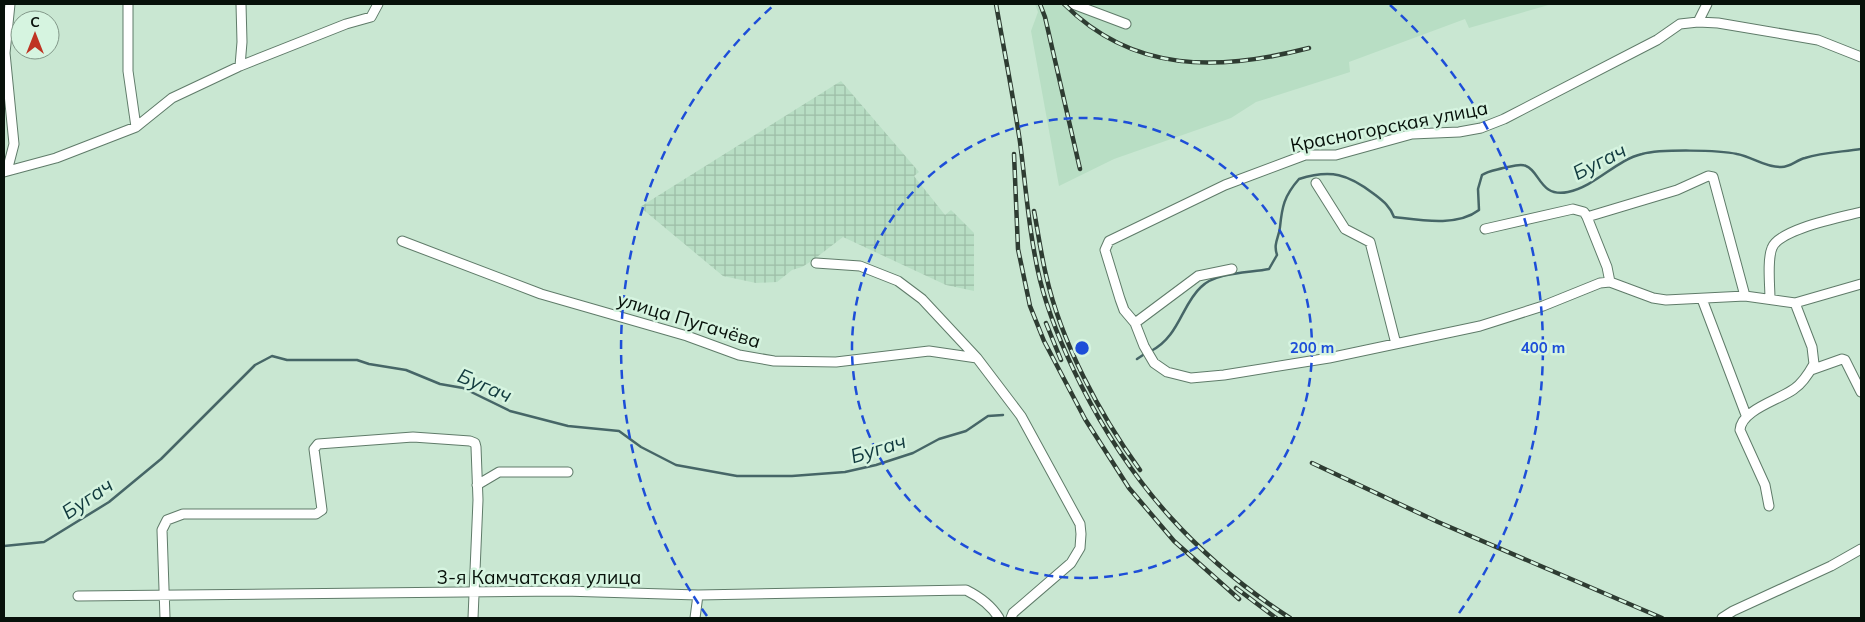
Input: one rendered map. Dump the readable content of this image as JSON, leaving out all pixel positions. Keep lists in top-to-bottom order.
{
  "streets": {
    "street": ["Красногорская улица", "улица Пугачёва", "3-я Камчатская улица"]
  },
  "water": ["Бугач"],
  "north": "top",
  "rings": ["200 m", "400 m"]
}
